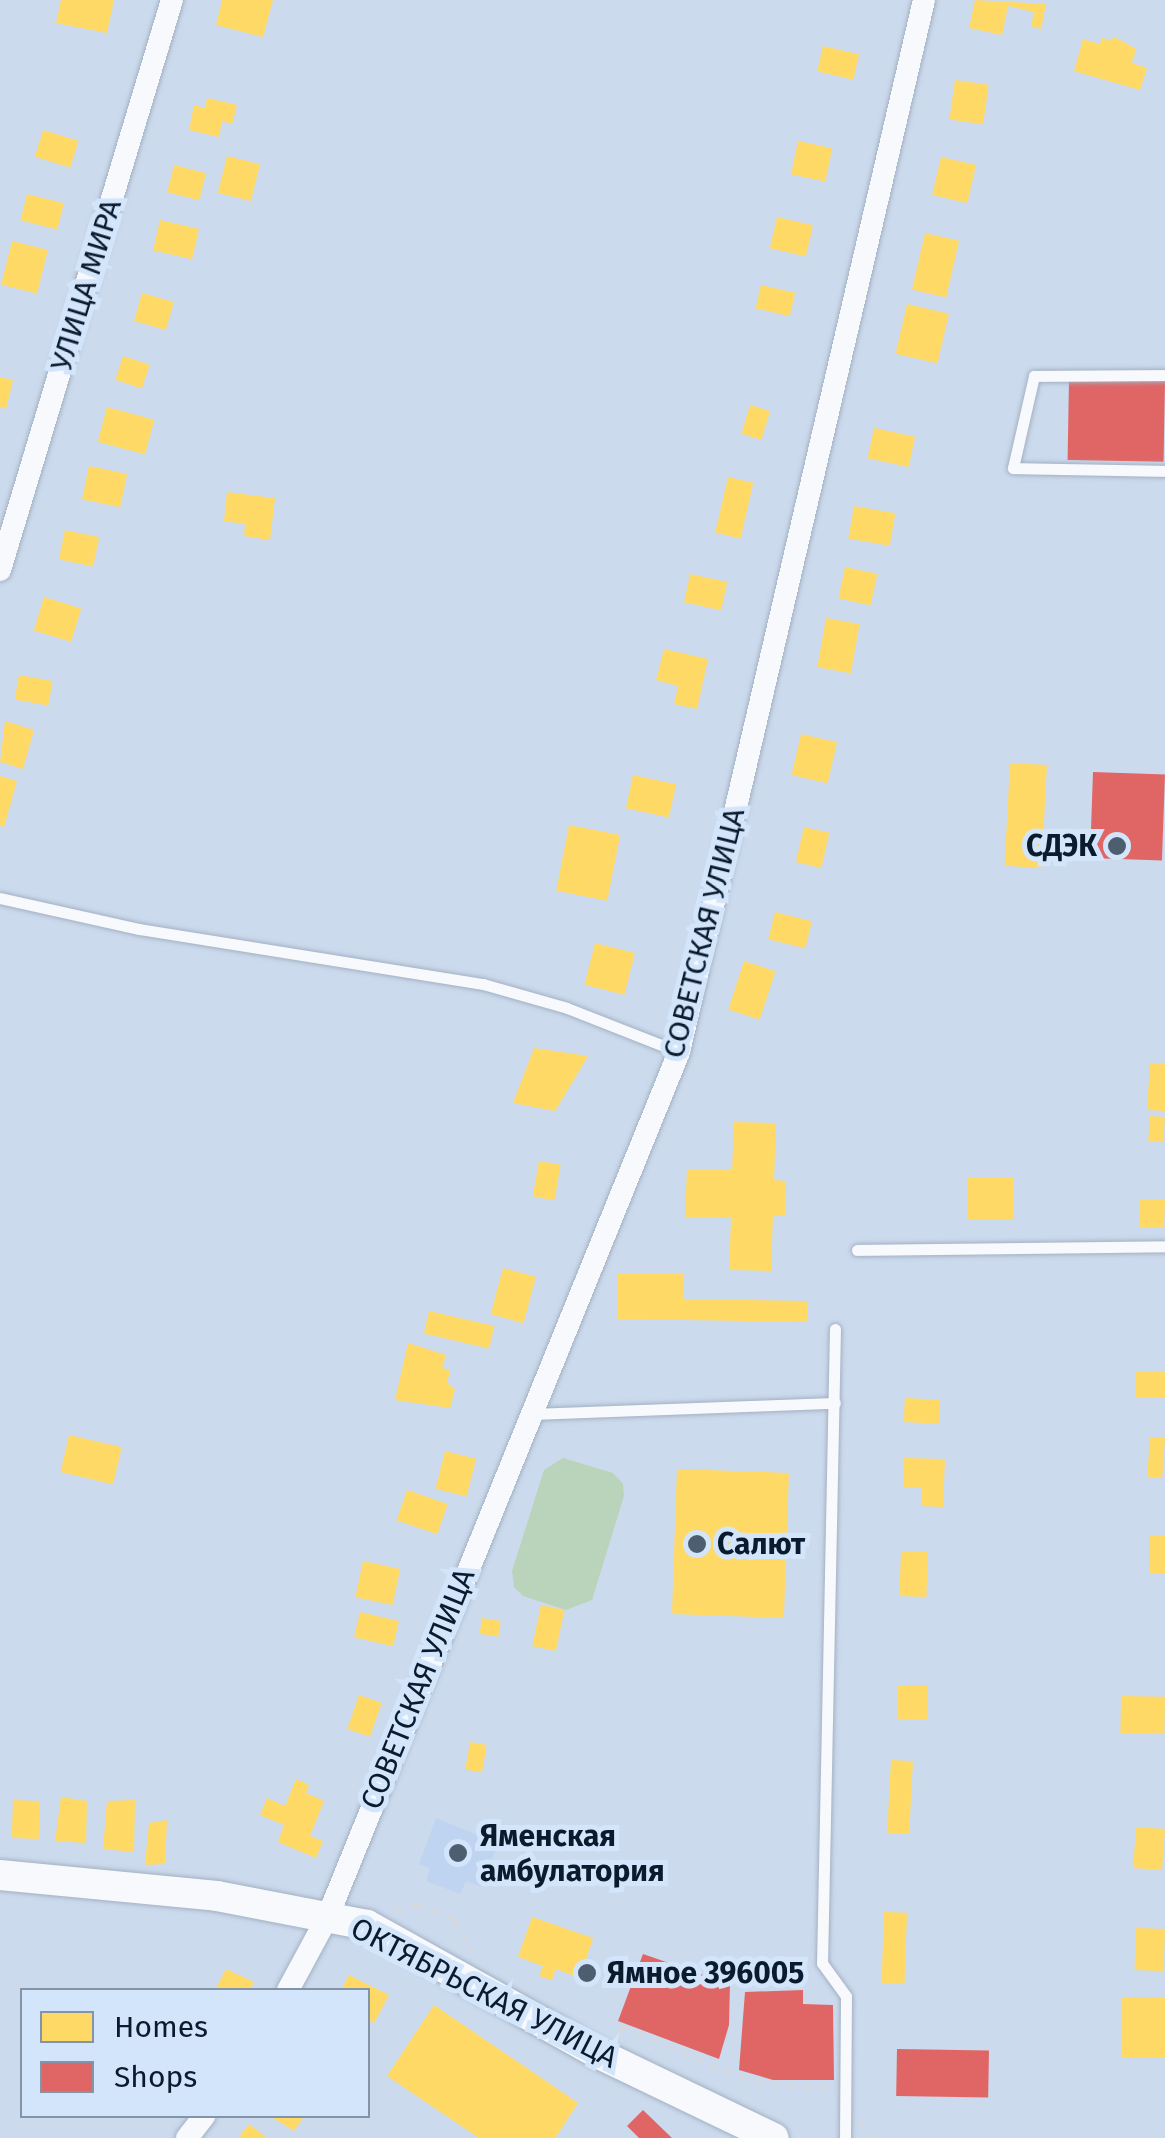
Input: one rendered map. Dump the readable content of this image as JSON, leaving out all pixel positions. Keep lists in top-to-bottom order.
{
  "streets": {
    "street": ["УЛИЦА МИРА", "СОВЕТСКАЯ УЛИЦА", "ОКТЯБРЬСКАЯ УЛИЦА"]
  },
  "crossings": [
    ["СОВЕТСКАЯ УЛИЦА", "ОКТЯБРЬСКАЯ УЛИЦА"]
  ],
  "places": [
    "СДЭК",
    "Салют",
    "Яменская амбулатория",
    "Ямное 396005"
  ],
  "legend": ["Homes", "Shops"]
}
